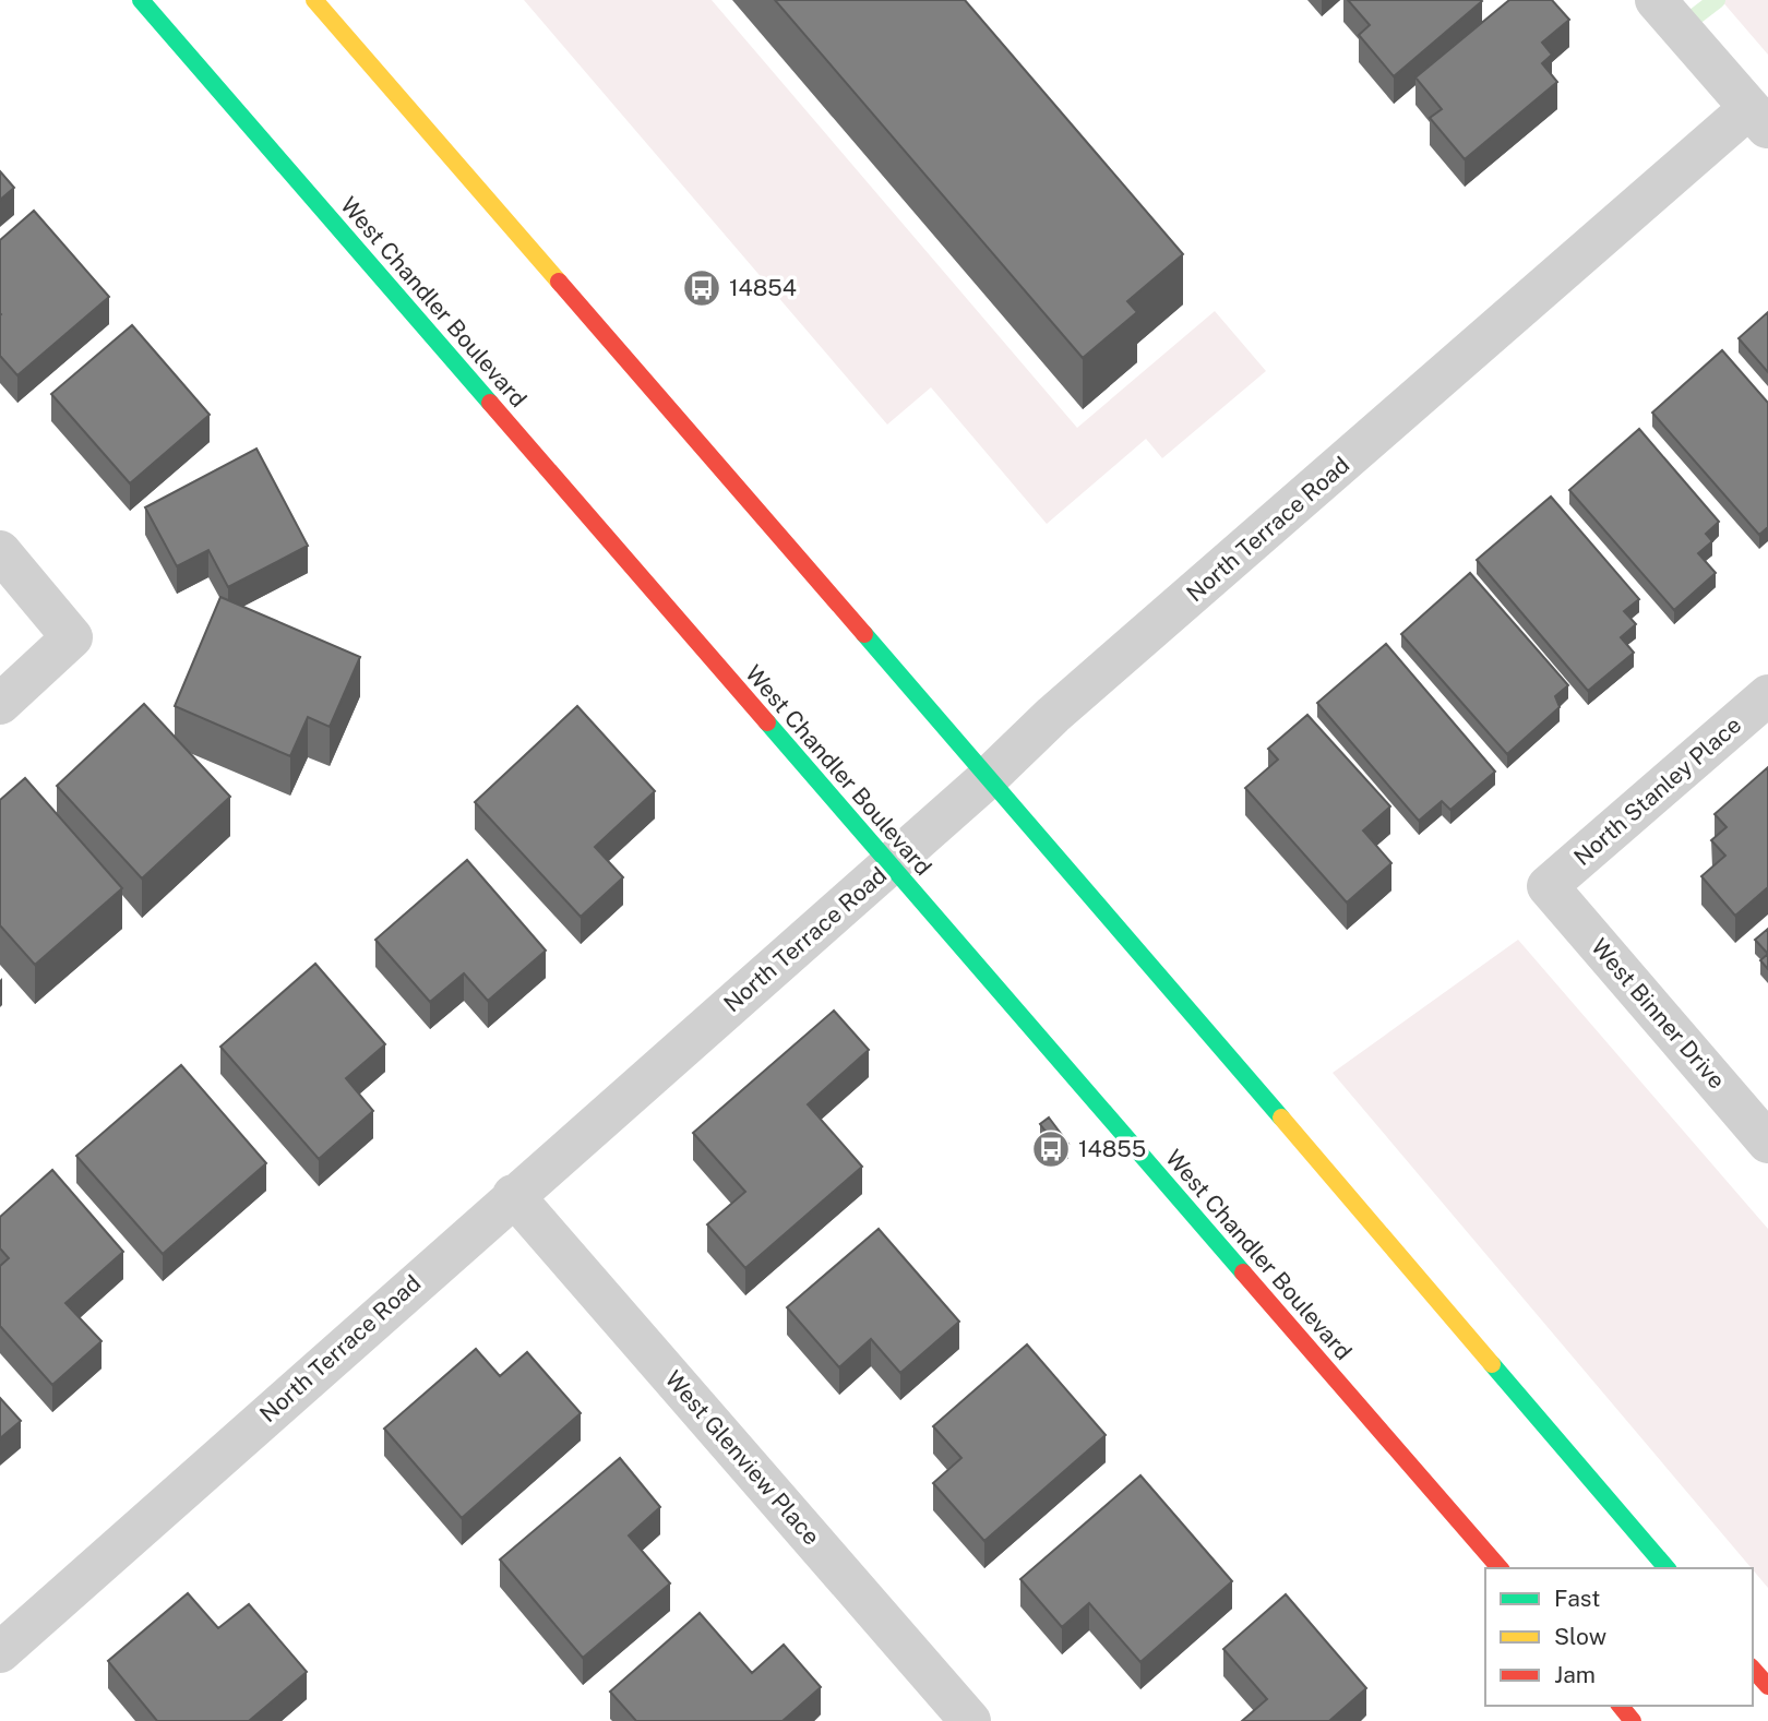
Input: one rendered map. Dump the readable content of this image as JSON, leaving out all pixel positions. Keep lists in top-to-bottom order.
{
  "streets": {
    "main road": ["West Chandler Boulevard"],
    "street": [
      "North Terrace Road",
      "North Stanley Place",
      "West Binner Drive",
      "West Glenview Place"
    ]
  },
  "crossings": [
    ["West Chandler Boulevard", "North Terrace Road"],
    ["North Terrace Road", "West Glenview Place"],
    ["North Stanley Place", "West Binner Drive"]
  ],
  "places": {
    "bus stop": ["14854", "14855"]
  },
  "legend": ["Fast", "Slow", "Jam"]
}
